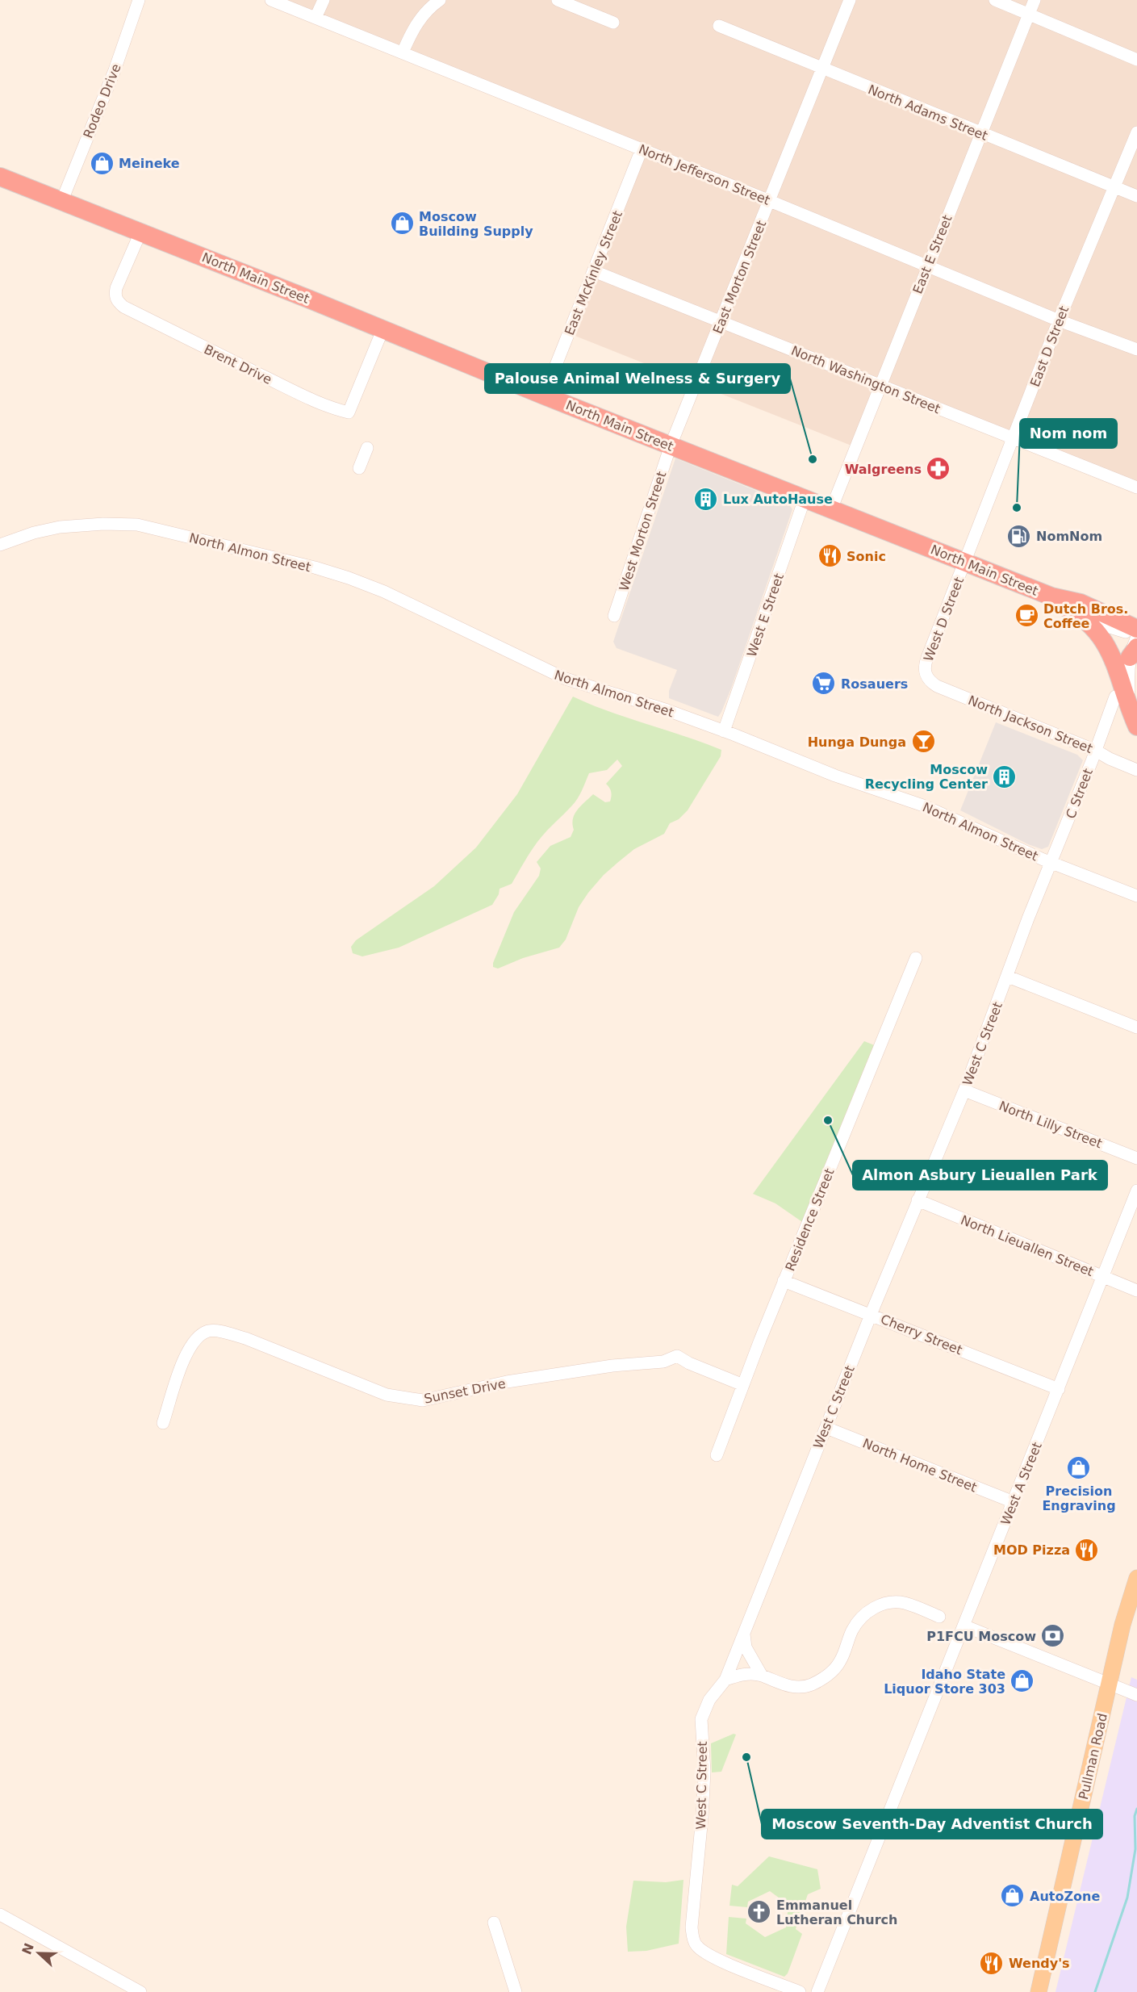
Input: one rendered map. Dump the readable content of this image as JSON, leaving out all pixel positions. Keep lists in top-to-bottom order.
{
  "streets": {
    "highway": ["North Main Street"],
    "main road": ["Pullman Road"],
    "street": [
      "Rodeo Drive",
      "North Adams Street",
      "North Jefferson Street",
      "East E Street",
      "East McKinley Street",
      "East Morton Street",
      "East D Street",
      "Brent Drive",
      "North Washington Street",
      "West Morton Street",
      "North Almon Street",
      "West E Street",
      "West D Street",
      "North Jackson Street",
      "C Street",
      "West C Street",
      "North Lilly Street",
      "Residence Street",
      "North Lieuallen Street",
      "Cherry Street",
      "Sunset Drive",
      "North Home Street",
      "West A Street"
    ]
  },
  "crossings": [
    ["Rodeo Drive", "North Main Street"],
    ["North Adams Street", "East E Street"],
    ["North Adams Street", "East Morton Street"],
    ["North Adams Street", "East D Street"],
    ["North Jefferson Street", "East E Street"],
    ["North Jefferson Street", "East McKinley Street"],
    ["North Jefferson Street", "East Morton Street"],
    ["North Jefferson Street", "East D Street"],
    ["East E Street", "North Main Street"],
    ["East E Street", "North Washington Street"],
    ["East McKinley Street", "North Main Street"],
    ["East McKinley Street", "North Washington Street"],
    ["East Morton Street", "North Main Street"],
    ["East Morton Street", "North Washington Street"],
    ["East Morton Street", "West Morton Street"],
    ["North Main Street", "East D Street"],
    ["North Main Street", "Brent Drive"],
    ["North Main Street", "West Morton Street"],
    ["North Main Street", "West E Street"],
    ["North Main Street", "West D Street"],
    ["East D Street", "North Washington Street"],
    ["East D Street", "West D Street"],
    ["North Almon Street", "West E Street"],
    ["North Almon Street", "C Street"],
    ["North Almon Street", "West C Street"],
    ["West D Street", "North Jackson Street"],
    ["North Jackson Street", "C Street"],
    ["C Street", "West C Street"],
    ["West C Street", "North Lilly Street"],
    ["West C Street", "North Lieuallen Street"],
    ["West C Street", "Cherry Street"],
    ["West C Street", "North Home Street"],
    ["Residence Street", "Cherry Street"],
    ["Residence Street", "Sunset Drive"],
    ["North Lieuallen Street", "West A Street"],
    ["Cherry Street", "West A Street"],
    ["North Home Street", "West A Street"]
  ],
  "places": {
    "shop": [
      "Meineke",
      "Moscow Building Supply",
      "Precision Engraving",
      "Idaho State Liquor Store 303",
      "AutoZone"
    ],
    "other": [
      "Palouse Animal Welness & Surgery",
      "Nom nom",
      "Almon Asbury Lieuallen Park",
      "Moscow Seventh-Day Adventist Church"
    ],
    "pharmacy": ["Walgreens"],
    "building": ["Lux AutoHause", "Moscow Recycling Center"],
    "fuel station": ["NomNom"],
    "restaurant": ["Sonic", "MOD Pizza", "Wendy's"],
    "cafe": ["Dutch Bros. Coffee"],
    "supermarket": ["Rosauers"],
    "bar": ["Hunga Dunga"],
    "bank": ["P1FCU Moscow"],
    "church": ["Emmanuel Lutheran Church"]
  },
  "north": "left"
}
